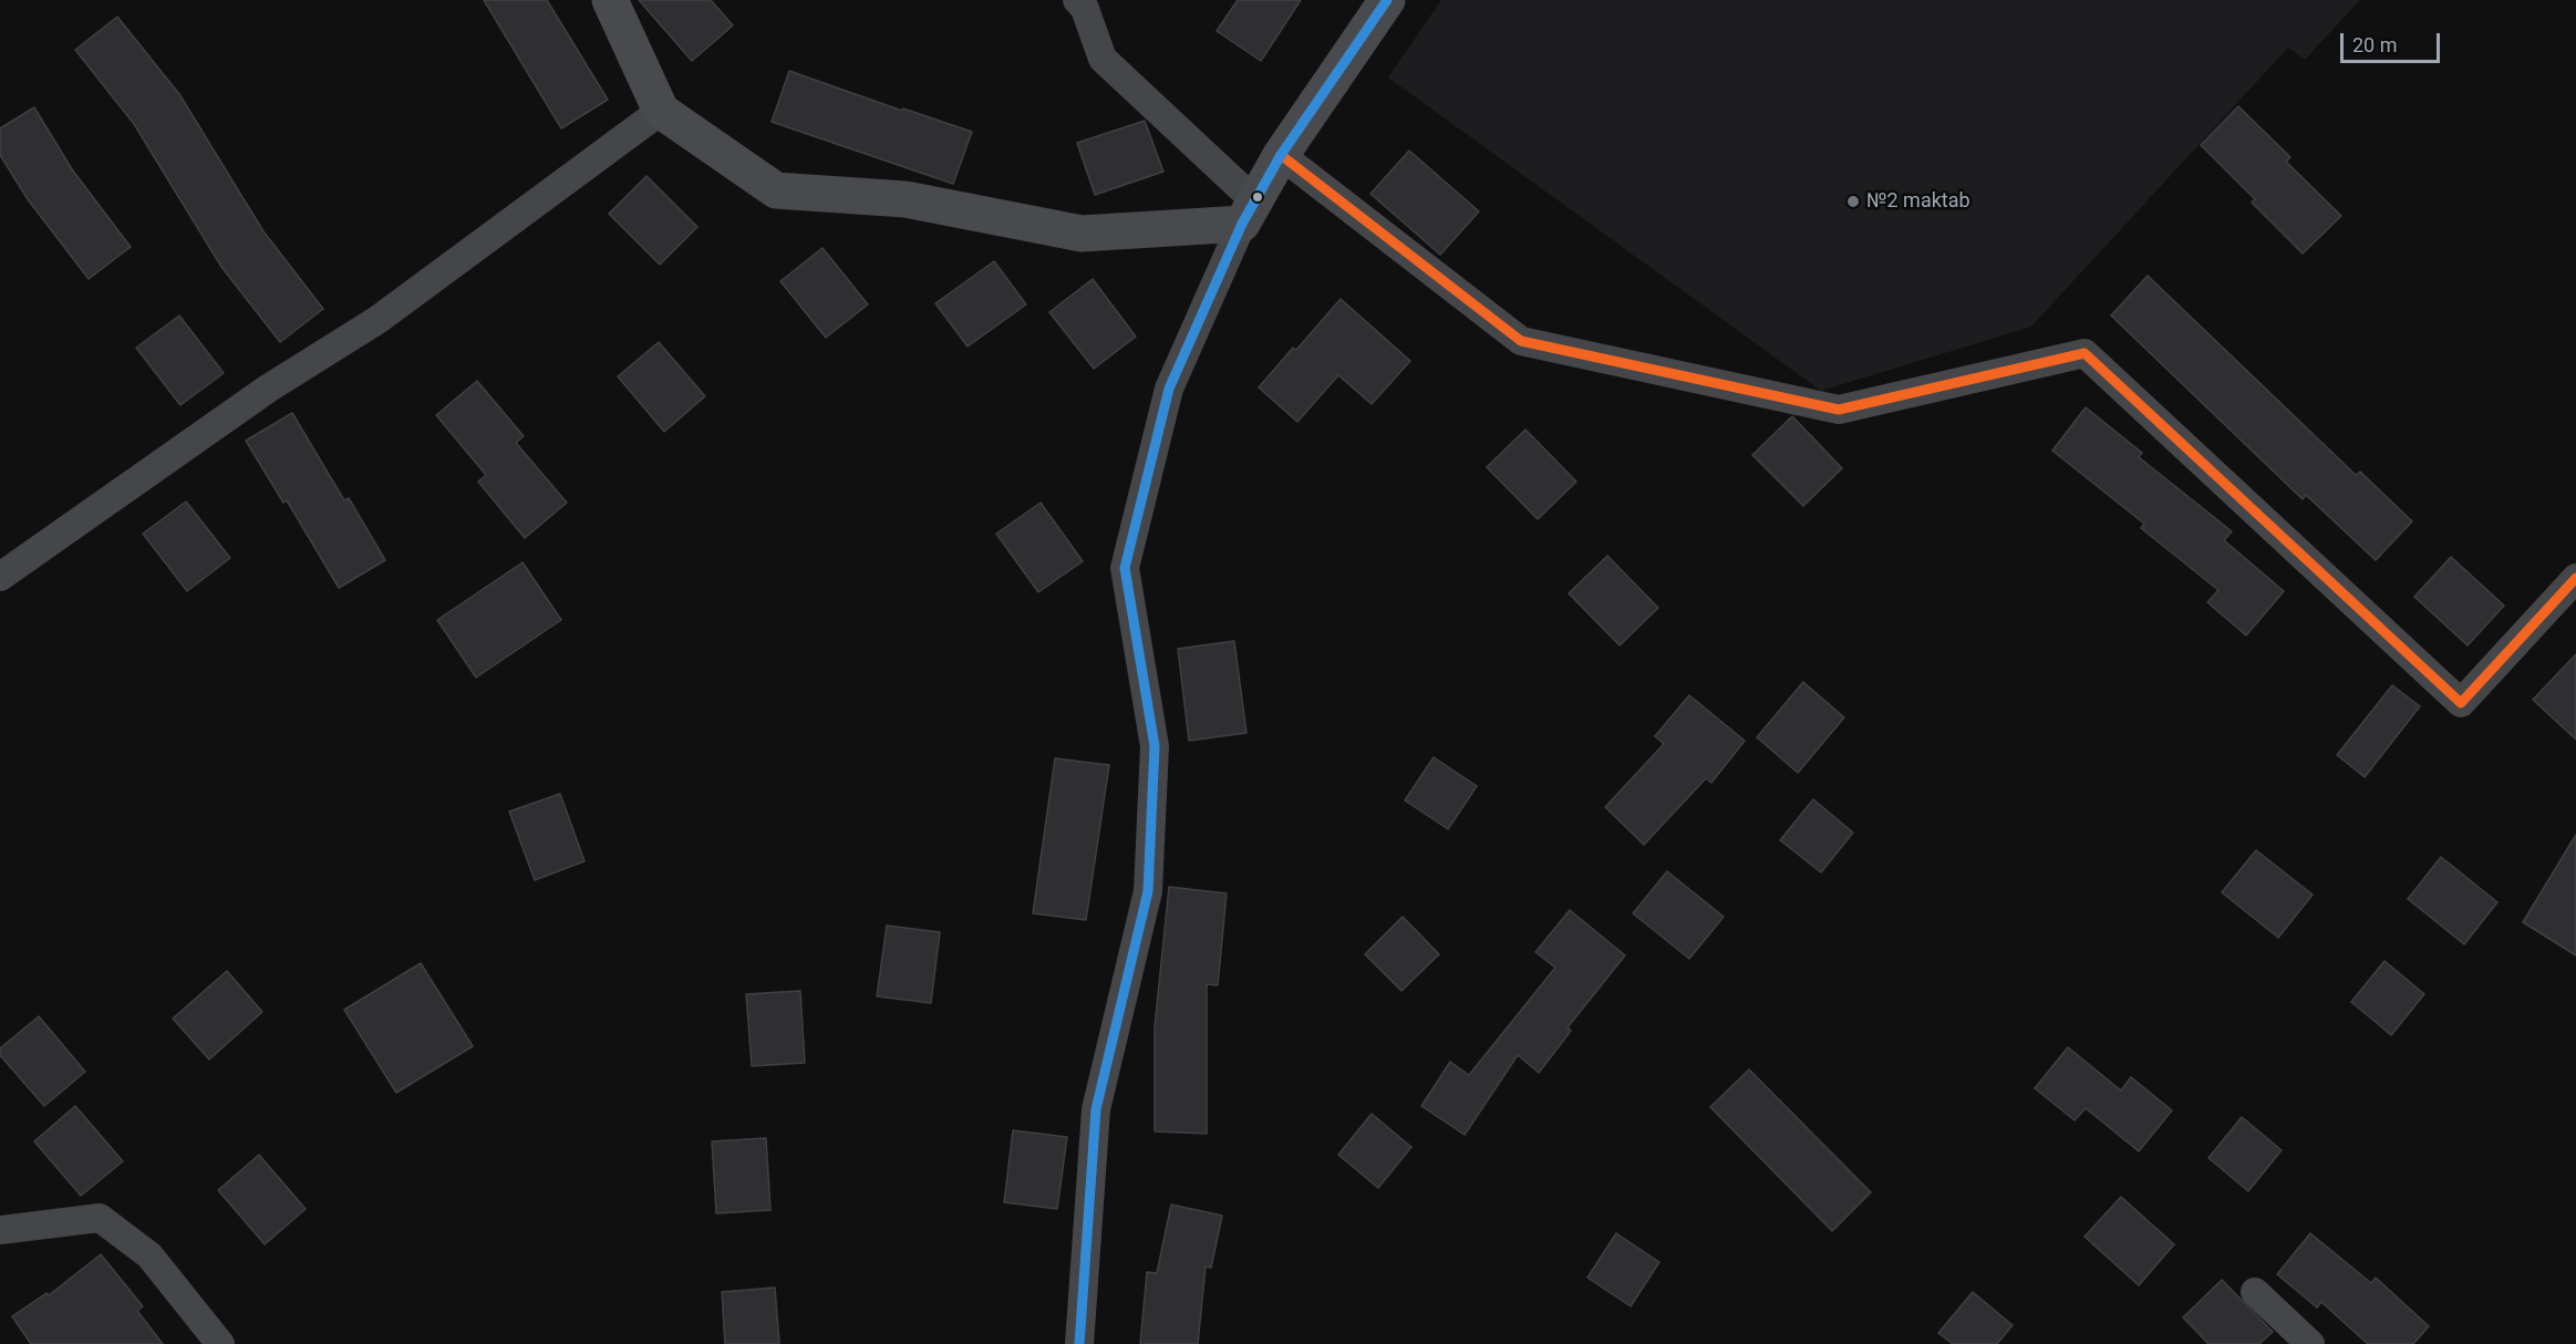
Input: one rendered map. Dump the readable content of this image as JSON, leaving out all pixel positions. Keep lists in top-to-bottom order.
{
  "places": ["№2 maktab"],
  "scale_bar": "20 m"
}
